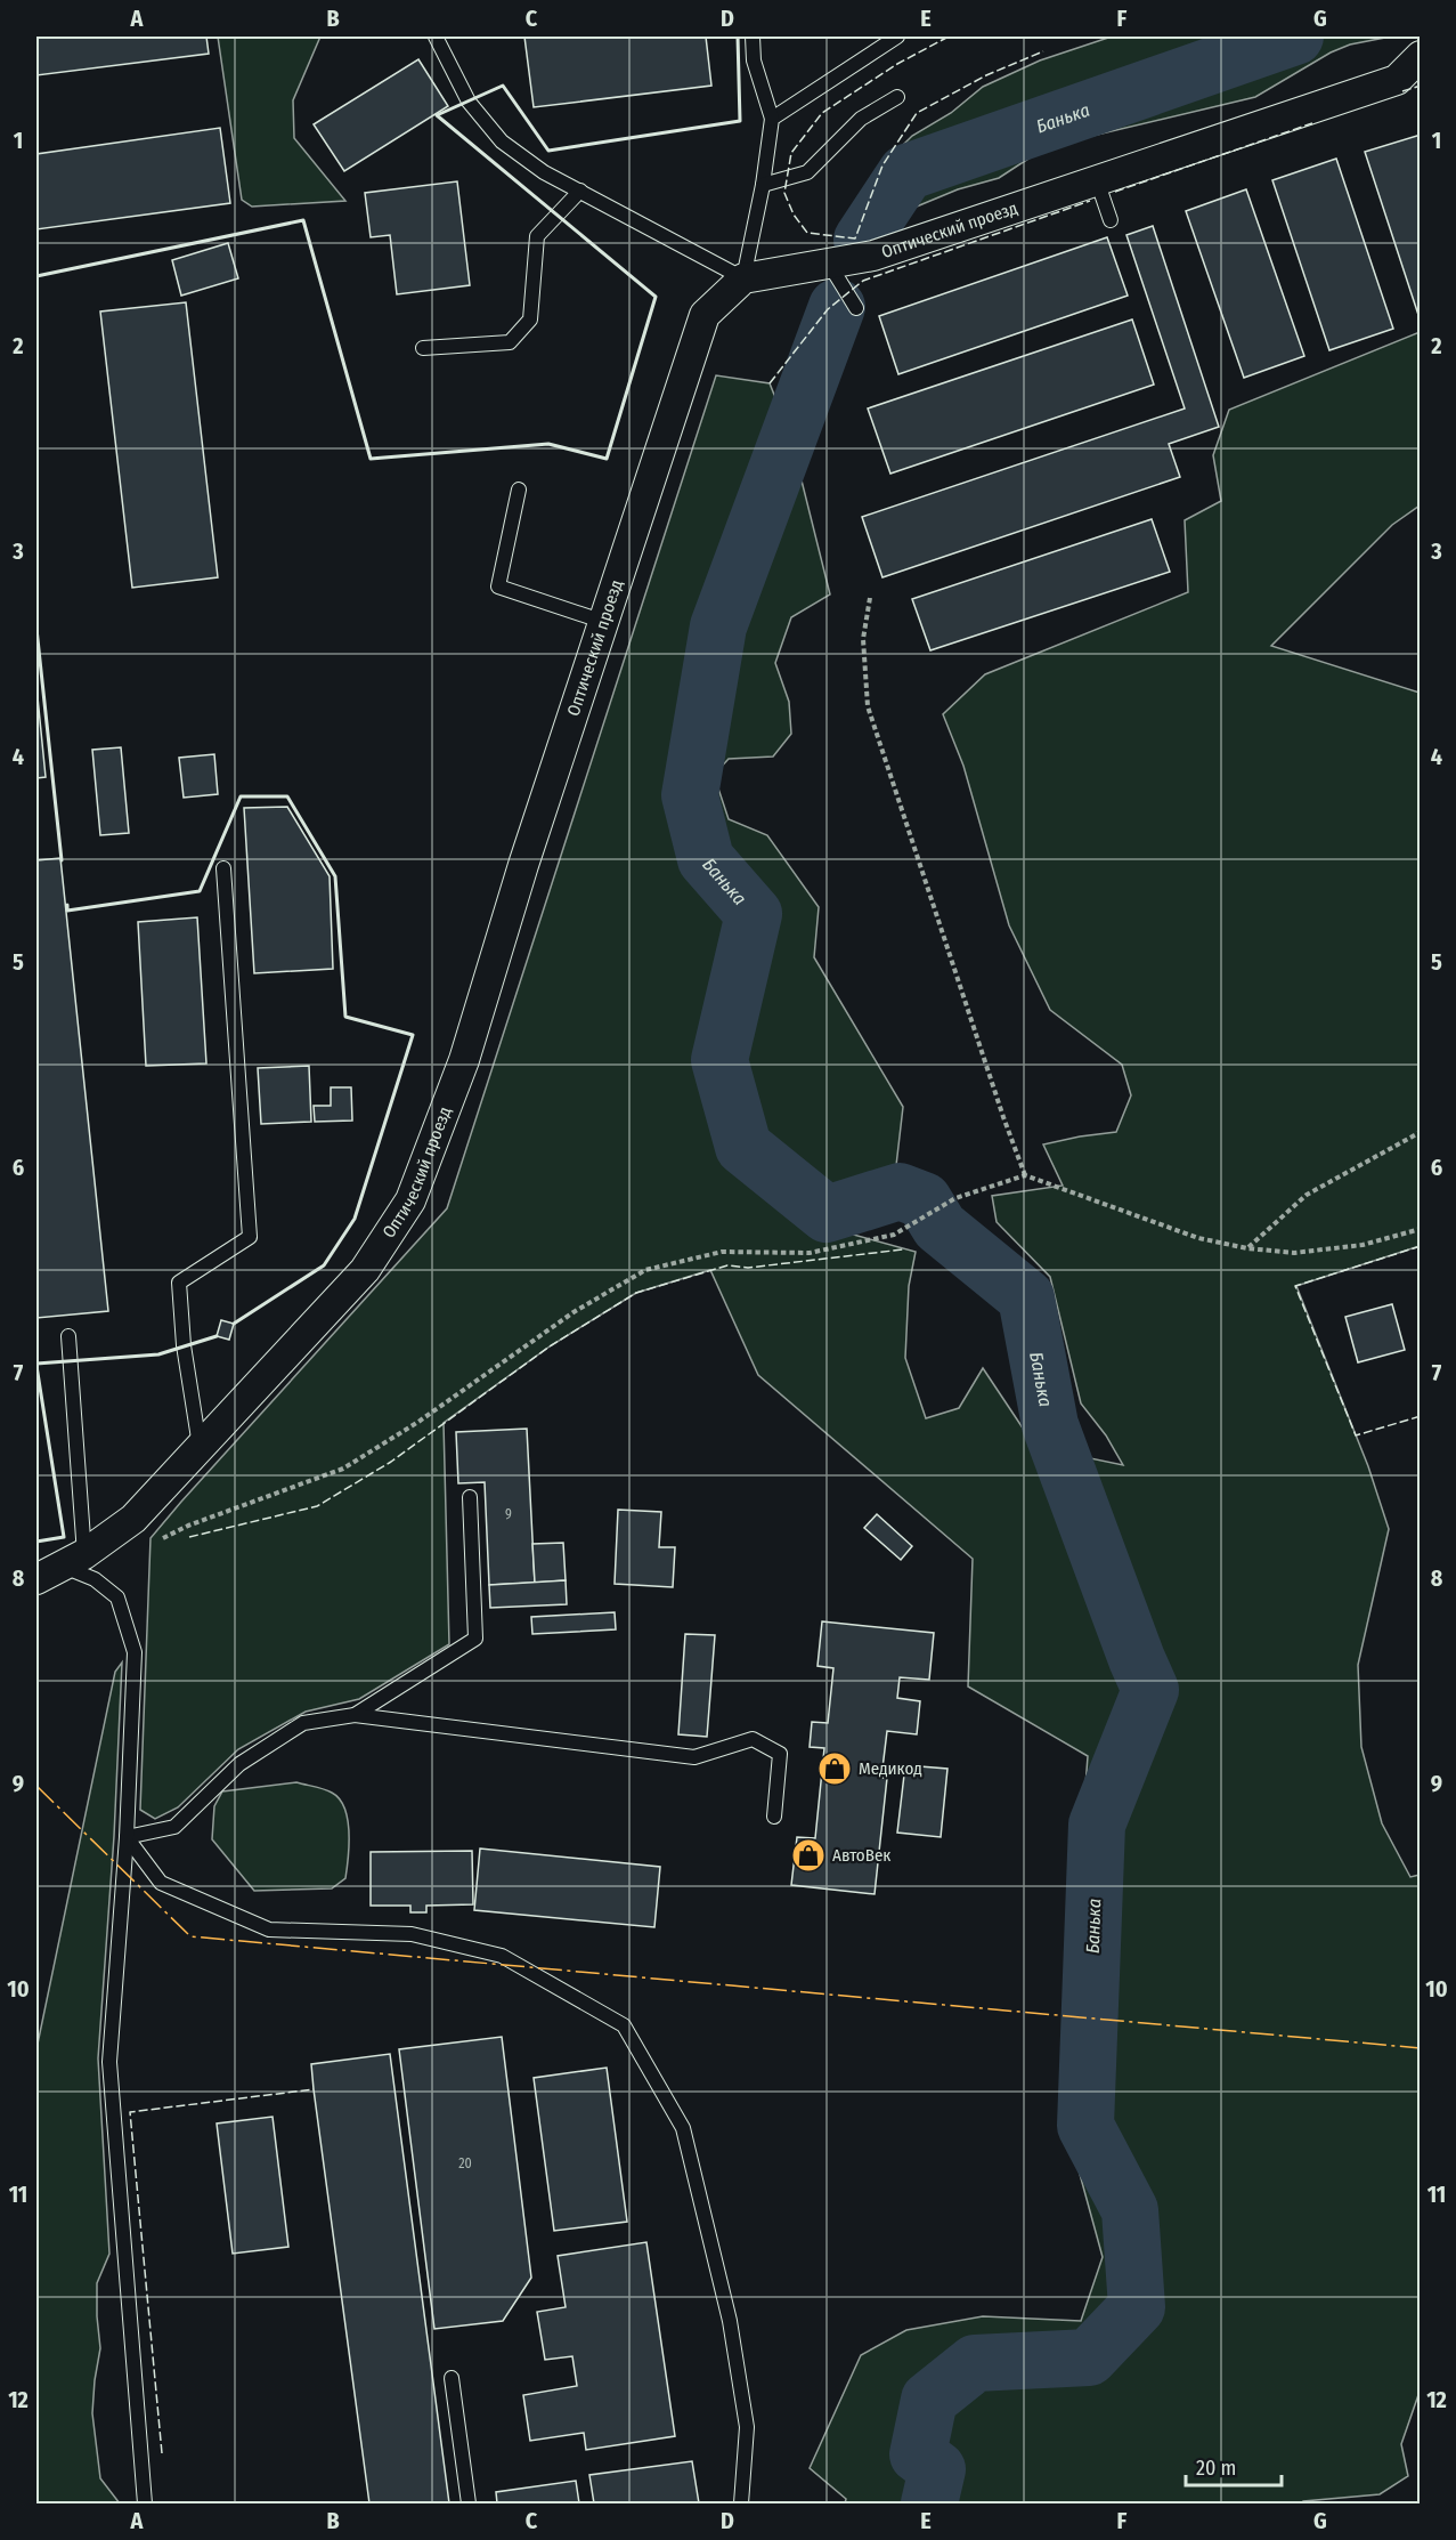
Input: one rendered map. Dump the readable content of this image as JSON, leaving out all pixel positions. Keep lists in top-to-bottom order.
{
  "streets": {
    "street": ["Оптический проезд"]
  },
  "water": ["Банька"],
  "places": {
    "shop": ["Медикод", "АвтоВек"]
  },
  "house_numbers": ["9", "20"],
  "scale_bar": "20 m",
  "grid": {
    "columns": [
      "A",
      "B",
      "C",
      "D",
      "E",
      "F",
      "G"
    ],
    "rows": [
      "1",
      "2",
      "3",
      "4",
      "5",
      "6",
      "7",
      "8",
      "9",
      "10",
      "11",
      "12"
    ]
  }
}
